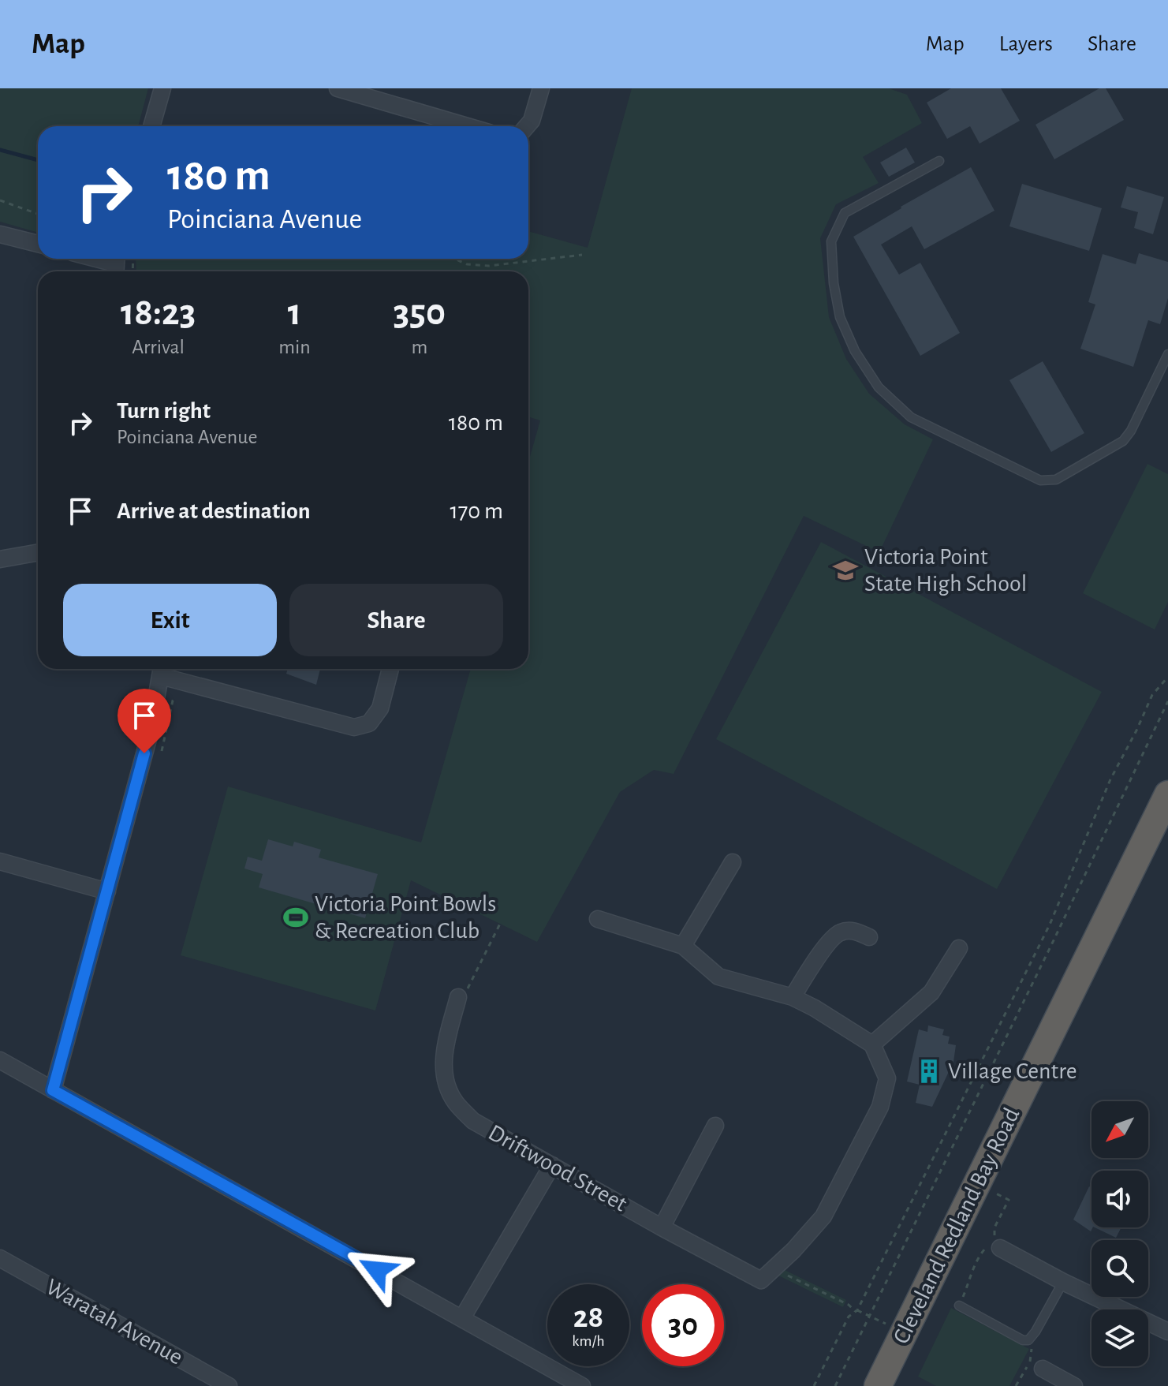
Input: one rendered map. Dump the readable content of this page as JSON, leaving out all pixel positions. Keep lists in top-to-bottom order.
{
  "streets": {
    "highway": ["Cleveland Redland Bay Road"],
    "street": ["Driftwood Street", "Waratah Avenue"]
  },
  "places": {
    "school or university": ["Victoria Point State High School"],
    "sports": ["Victoria Point Bowls & Recreation Club"],
    "building": ["Village Centre"]
  },
  "north": "bottom left",
  "page": {
    "header": "Map",
    "nav": ["Map", "Layers", "Share"],
    "turn": ["180 m", "Poinciana Avenue"],
    "eta": [
      "18:23",
      "Arrival",
      "1",
      "min",
      "350",
      "m"
    ],
    "list": [
      {
        "name": "Turn right",
        "note": "Poinciana Avenue",
        "value": "180 m"
      },
      {
        "name": "Arrive at destination",
        "value": "170 m"
      }
    ],
    "buttons": ["Exit", "Share"],
    "speed": "28 km/h",
    "limit": "30"
  }
}
